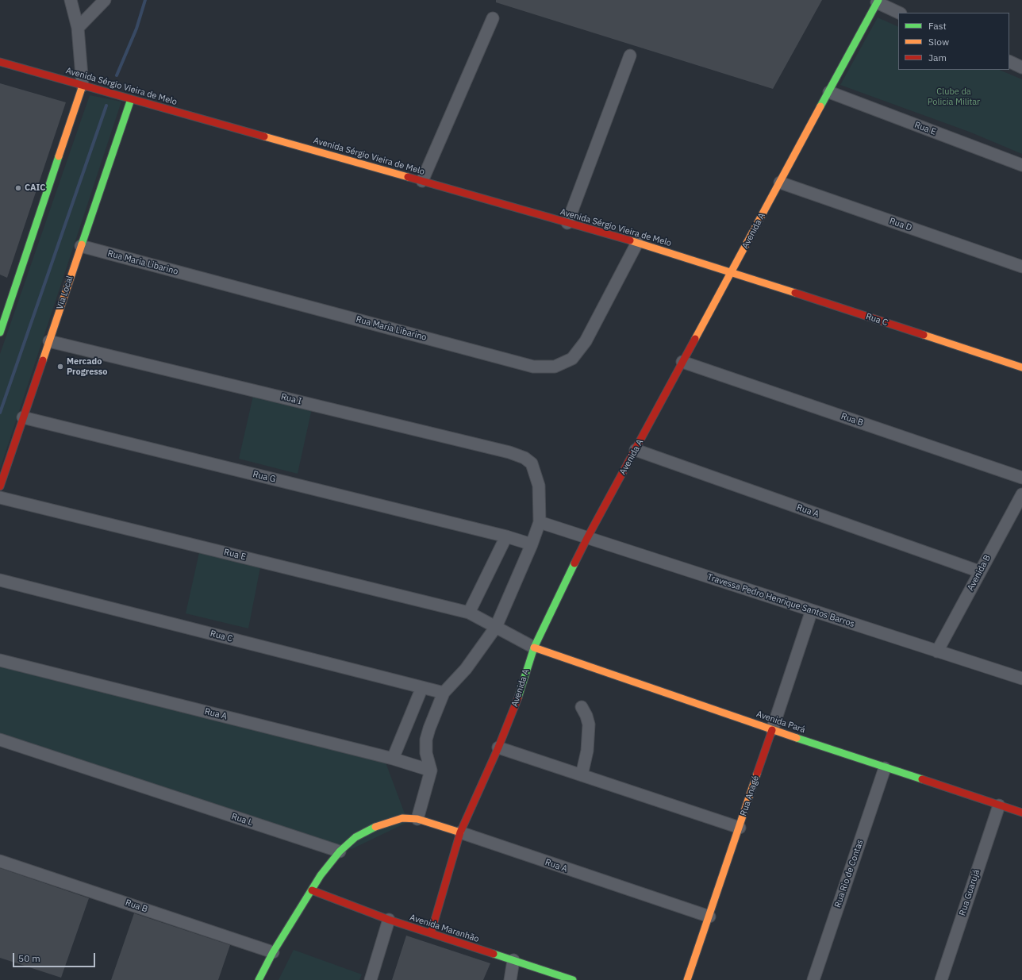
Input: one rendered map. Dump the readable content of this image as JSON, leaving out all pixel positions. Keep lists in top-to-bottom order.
{
  "streets": {
    "street": [
      "Avenida Sérgio Vieira de Melo",
      "Rua E",
      "Rua D",
      "Avenida A",
      "Rua Maria Libarino",
      "Via Local",
      "Rua C",
      "Rua I",
      "Rua B",
      "Rua G",
      "Rua A",
      "Avenida B",
      "Travessa Pedro Henrique Santos Barros",
      "Avenida Pará",
      "Rua Anagé",
      "Rua L",
      "Rua Rio de Contas",
      "Rua Guarujá",
      "Avenida Maranhão"
    ]
  },
  "crossings": [
    ["Avenida Sérgio Vieira de Melo", "Avenida A"],
    ["Avenida Sérgio Vieira de Melo", "Rua Maria Libarino"],
    ["Avenida Sérgio Vieira de Melo", "Via Local"],
    ["Avenida Sérgio Vieira de Melo", "Rua C"],
    ["Rua E", "Avenida A"],
    ["Rua E", "Avenida Pará"],
    ["Rua D", "Avenida A"],
    ["Avenida A", "Rua C"],
    ["Avenida A", "Rua B"],
    ["Avenida A", "Rua A"],
    ["Avenida A", "Travessa Pedro Henrique Santos Barros"],
    ["Avenida A", "Avenida Pará"],
    ["Avenida A", "Avenida Maranhão"],
    ["Rua Maria Libarino", "Via Local"],
    ["Via Local", "Rua I"],
    ["Via Local", "Rua G"],
    ["Rua I", "Travessa Pedro Henrique Santos Barros"],
    ["Rua A", "Avenida B"],
    ["Rua A", "Rua Anagé"],
    ["Rua A", "Rua L"],
    ["Avenida B", "Travessa Pedro Henrique Santos Barros"],
    ["Travessa Pedro Henrique Santos Barros", "Rua Anagé"],
    ["Avenida Pará", "Rua Anagé"],
    ["Avenida Pará", "Rua Rio de Contas"],
    ["Avenida Pará", "Rua Guarujá"]
  ],
  "parks": ["Clube da Policia Militar"],
  "places": ["CAIC", "Mercado Progresso"],
  "legend": ["Fast", "Slow", "Jam"],
  "scale_bar": "50 m"
}
